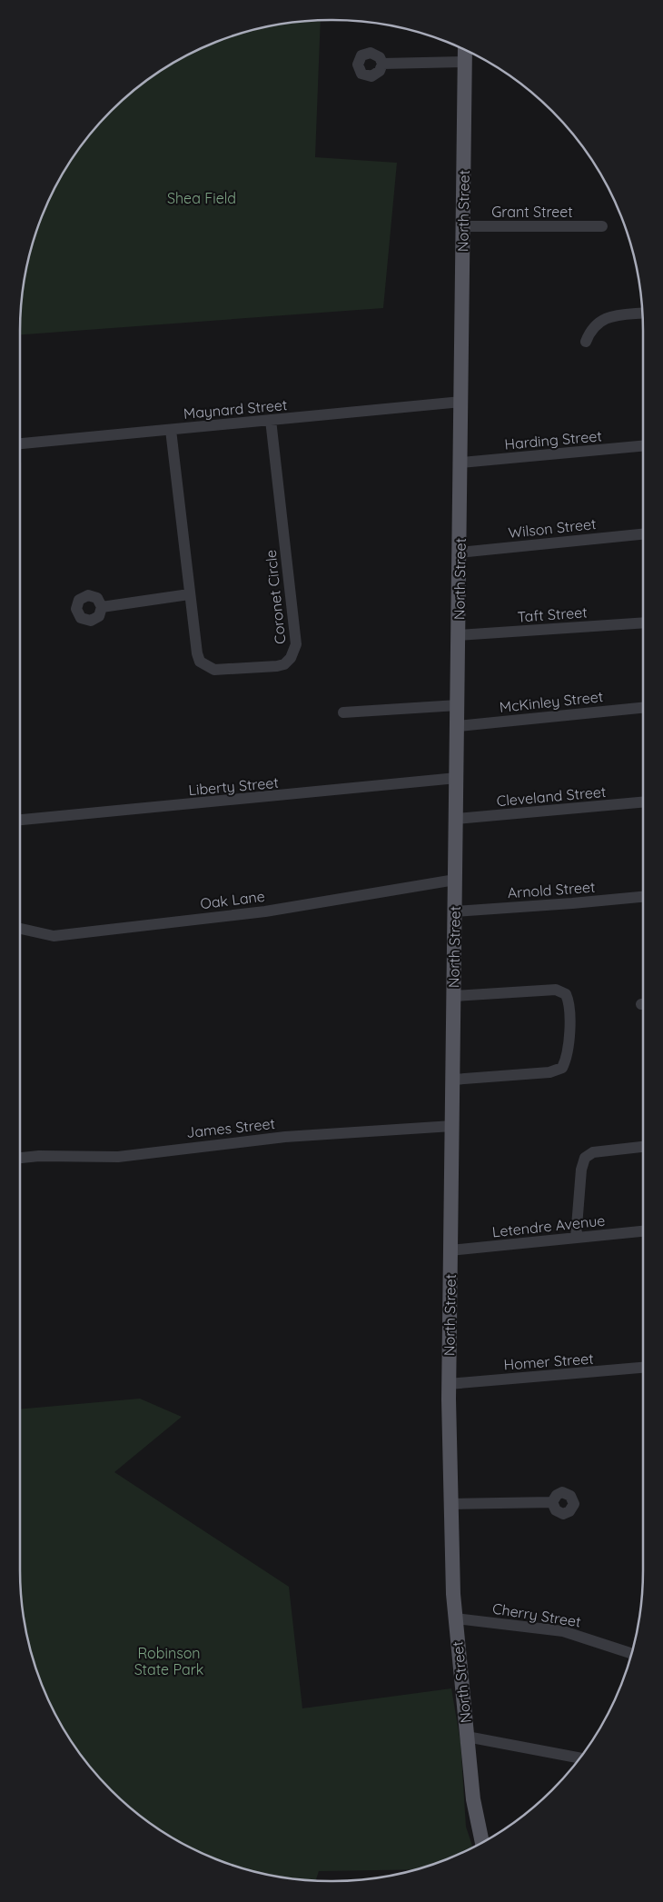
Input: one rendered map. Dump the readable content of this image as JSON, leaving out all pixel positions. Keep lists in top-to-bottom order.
{
  "streets": {
    "main road": ["North Street"],
    "street": [
      "Grant Street",
      "Maynard Street",
      "Harding Street",
      "Wilson Street",
      "Coronet Circle",
      "Taft Street",
      "McKinley Street",
      "Liberty Street",
      "Cleveland Street",
      "Arnold Street",
      "Oak Lane",
      "James Street",
      "Letendre Avenue",
      "Homer Street",
      "Cherry Street"
    ]
  },
  "crossings": [
    ["North Street", "Grant Street"],
    ["North Street", "Maynard Street"],
    ["North Street", "Harding Street"],
    ["North Street", "Wilson Street"],
    ["North Street", "Taft Street"],
    ["North Street", "McKinley Street"],
    ["North Street", "Liberty Street"],
    ["North Street", "Cleveland Street"],
    ["North Street", "Arnold Street"],
    ["North Street", "Oak Lane"],
    ["North Street", "James Street"],
    ["North Street", "Letendre Avenue"],
    ["North Street", "Homer Street"],
    ["North Street", "Cherry Street"],
    ["Maynard Street", "Coronet Circle"]
  ],
  "parks": ["Shea Field", "Robinson State Park"]
}
